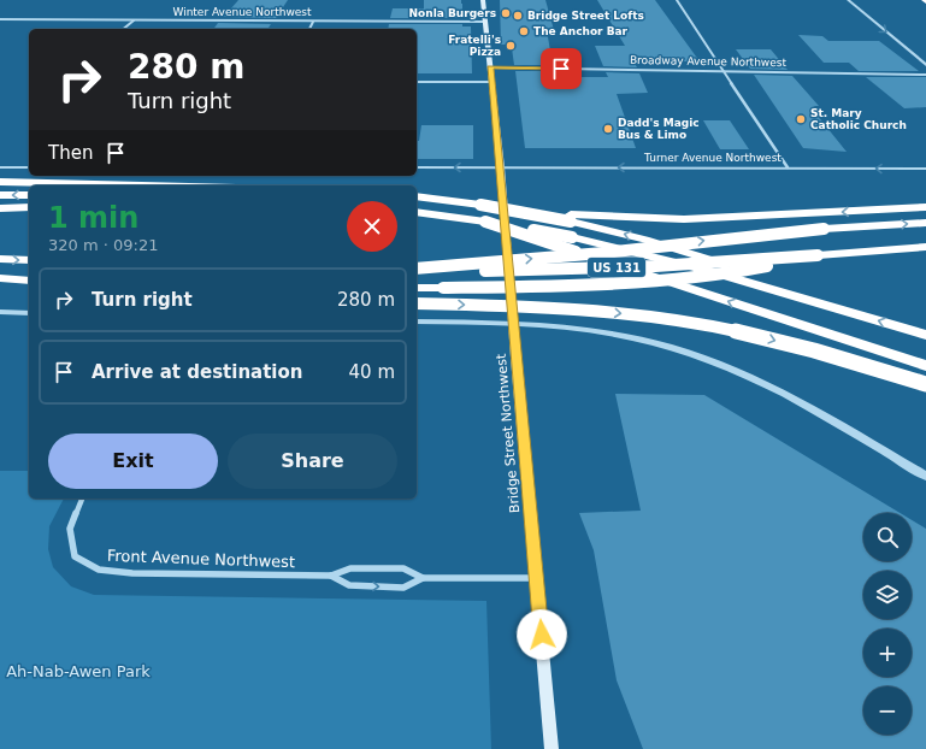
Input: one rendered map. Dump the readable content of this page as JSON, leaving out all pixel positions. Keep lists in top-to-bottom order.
{
  "streets": {
    "highway": ["US 131"],
    "main road": ["Bridge Street Northwest"],
    "street": [
      "Winter Avenue Northwest",
      "Broadway Avenue Northwest",
      "Turner Avenue Northwest",
      "Front Avenue Northwest"
    ]
  },
  "crossings": [
    ["Winter Avenue Northwest", "Bridge Street Northwest"],
    ["Broadway Avenue Northwest", "Bridge Street Northwest"],
    ["Turner Avenue Northwest", "Bridge Street Northwest"],
    ["Bridge Street Northwest", "Front Avenue Northwest"]
  ],
  "one_way": ["Turner Avenue Northwest"],
  "parks": ["Ah-Nab-Awen Park"],
  "places": [
    "Nonla Burgers",
    "Bridge Street Lofts",
    "The Anchor Bar",
    "Fratelli's Pizza",
    "St. Mary Catholic Church",
    "Dadd's Magic Bus & Limo"
  ],
  "page": {
    "turn": ["280 m", "Turn right"],
    "then": "Then",
    "heading": ["1 min", "320 m · 09:21"],
    "list": [
      {
        "name": "Turn right",
        "value": "280 m"
      },
      {
        "name": "Arrive at destination",
        "value": "40 m"
      }
    ],
    "buttons": ["Exit", "Share"],
    "map_buttons": ["+", "−"]
  }
}
